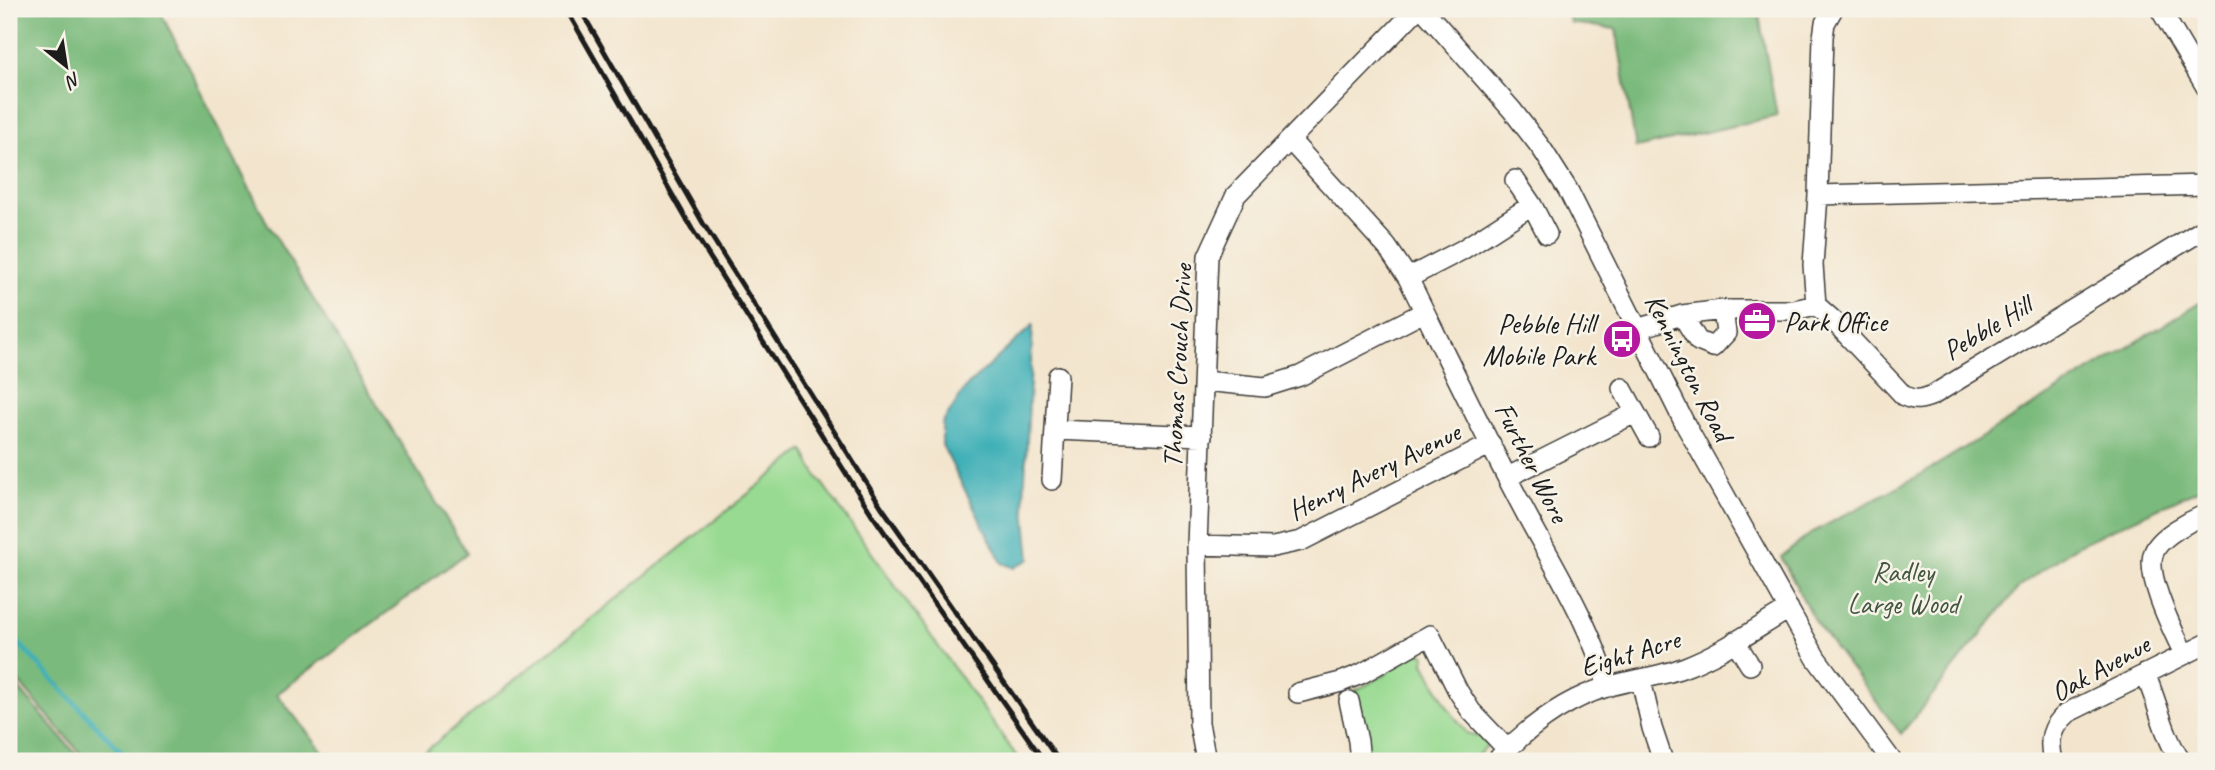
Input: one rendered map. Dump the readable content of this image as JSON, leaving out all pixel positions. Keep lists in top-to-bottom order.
{
  "streets": {
    "street": [
      "Pebble Hill",
      "Thomas Crouch Drive",
      "Kennington Road",
      "Further Wore",
      "Henry Avery Avenue",
      "Eight Acre",
      "Oak Avenue"
    ]
  },
  "crossings": [
    ["Thomas Crouch Drive", "Further Wore"],
    ["Thomas Crouch Drive", "Henry Avery Avenue"],
    ["Kennington Road", "Eight Acre"],
    ["Further Wore", "Henry Avery Avenue"],
    ["Further Wore", "Eight Acre"]
  ],
  "parks": ["Radley Large Wood"],
  "places": {
    "office": ["Park Office"],
    "bus stop": ["Pebble Hill Mobile Park"]
  },
  "north": "bottom right"
}
